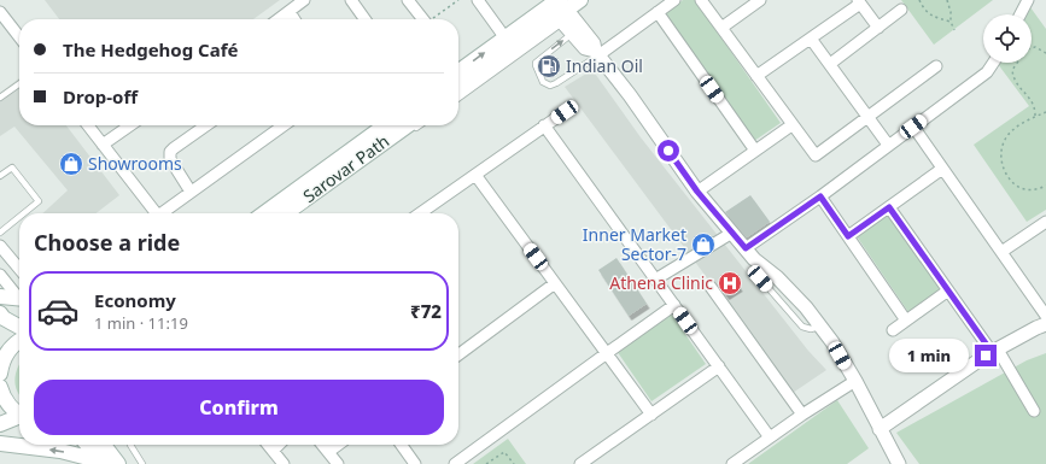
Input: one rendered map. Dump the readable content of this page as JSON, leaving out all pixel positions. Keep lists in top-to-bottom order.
{
  "streets": {
    "main road": ["Sarovar Path"]
  },
  "places": {
    "fuel station": ["Indian Oil"],
    "shop": ["Showrooms", "Inner Market Sector-7"],
    "hospital": ["Athena Clinic"]
  },
  "page": {
    "banner": ["The Hedgehog Café", "Drop-off"],
    "heading": "Choose a ride",
    "list": [
      {
        "name": "Economy",
        "note": "1 min · 11:19",
        "value": "₹72"
      }
    ],
    "bubble": "1 min",
    "buttons": "Confirm"
  }
}
